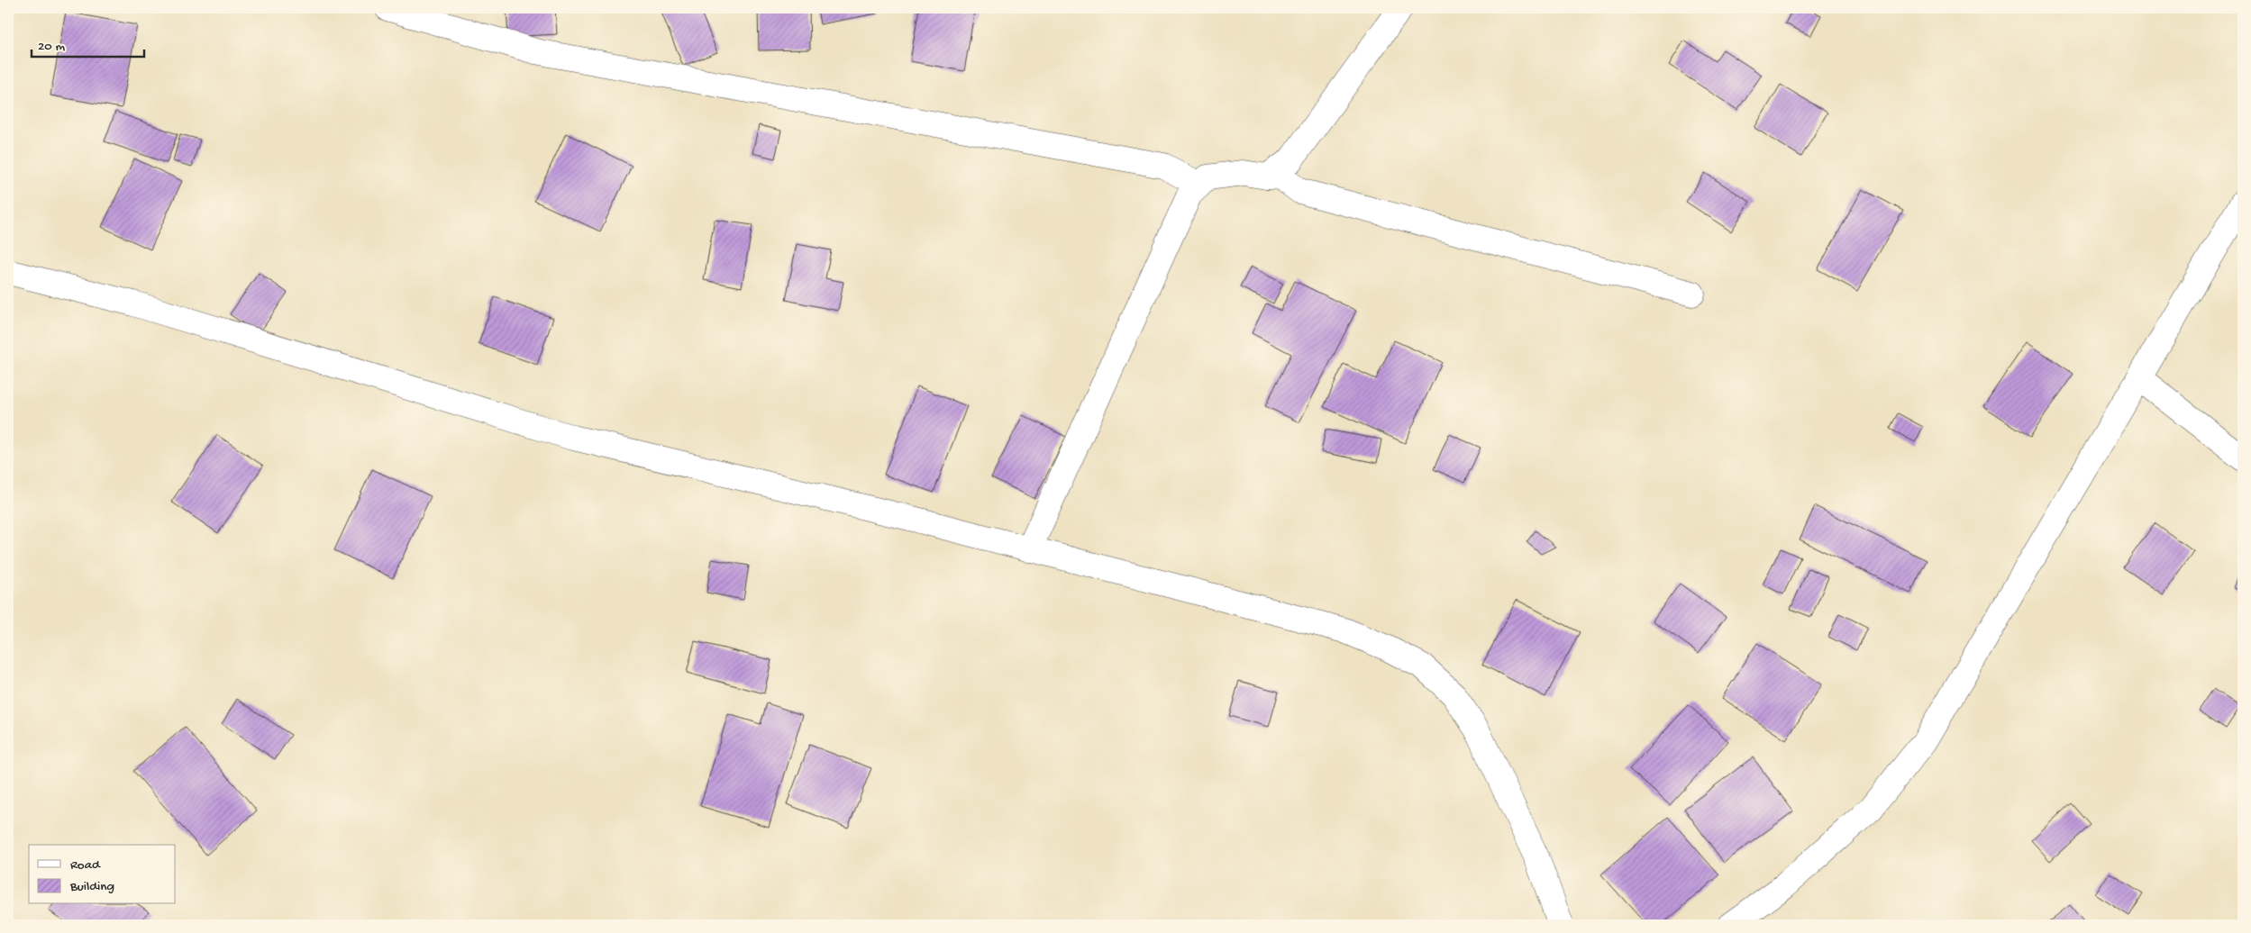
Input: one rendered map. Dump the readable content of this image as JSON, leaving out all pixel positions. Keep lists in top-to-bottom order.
{
  "legend": ["Road", "Building"],
  "scale_bar": "20 m"
}
